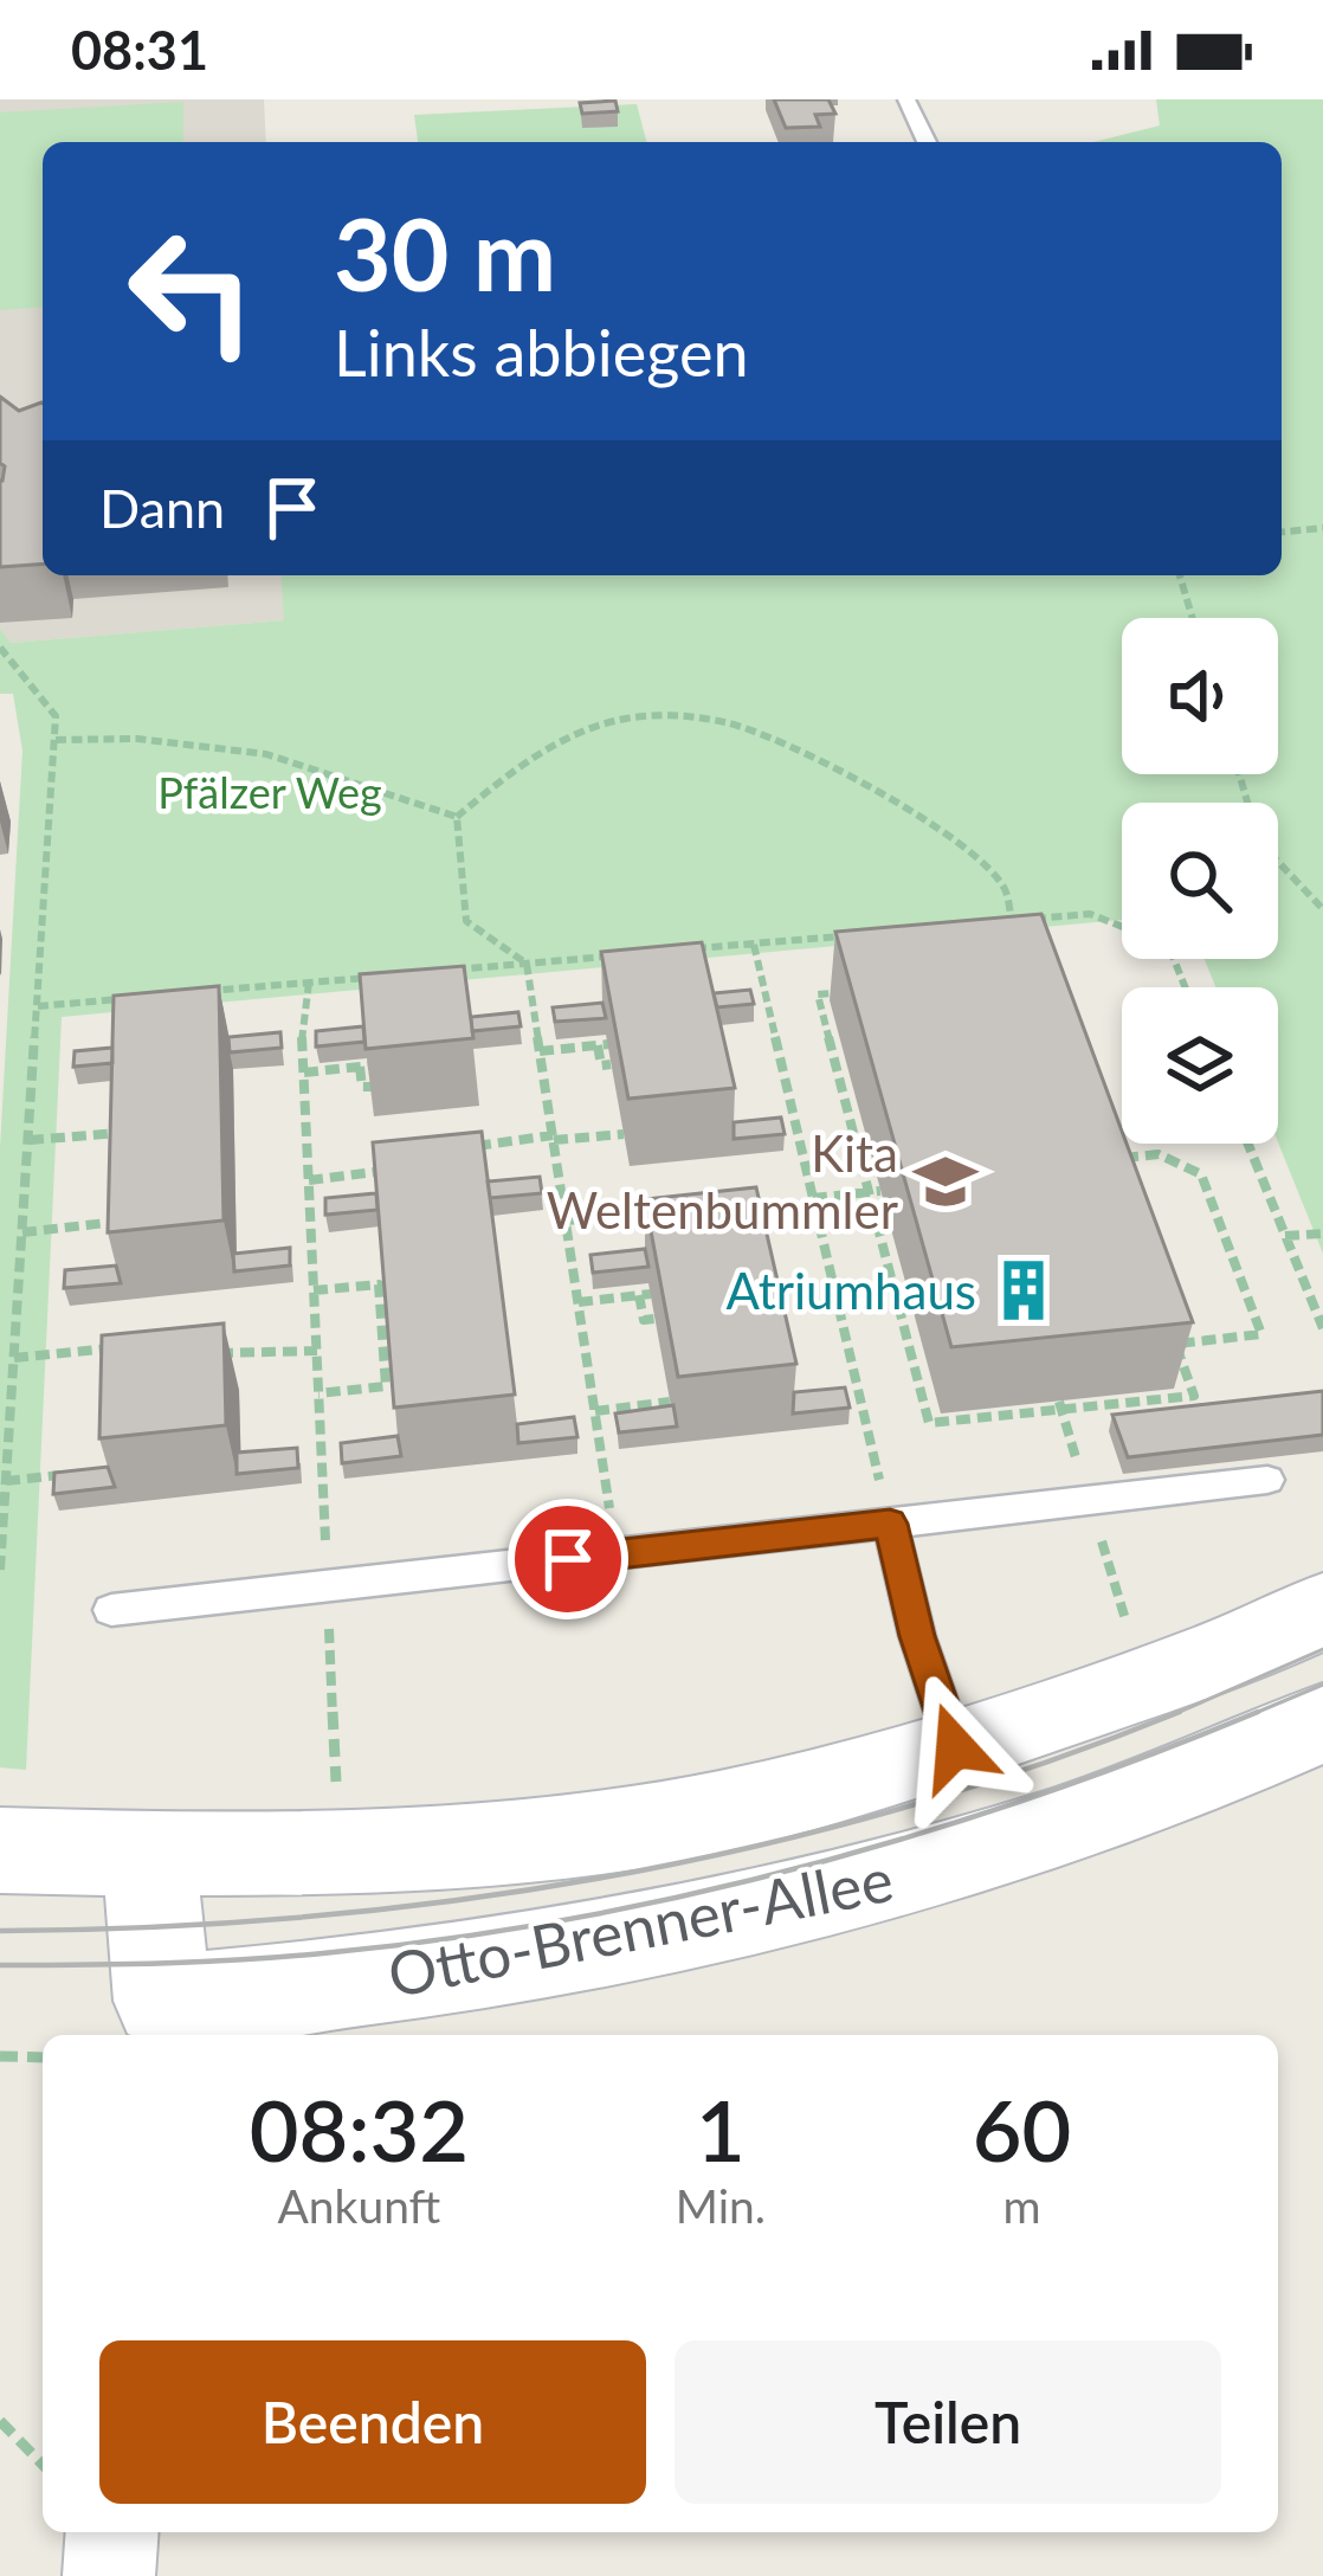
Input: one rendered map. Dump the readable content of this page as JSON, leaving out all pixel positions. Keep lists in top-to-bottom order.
{
  "streets": {
    "street": ["Otto-Brenner-Allee"]
  },
  "parks": ["Pfälzer Weg"],
  "places": {
    "school or university": ["Kita Weltenbummler"],
    "building": ["Atriumhaus"]
  },
  "page": {
    "status": "08:31",
    "turn": ["30 m", "Links abbiegen"],
    "then": "Dann",
    "eta": [
      "08:32",
      "Ankunft",
      "1",
      "Min.",
      "60",
      "m"
    ],
    "buttons": ["Beenden", "Teilen"]
  }
}
